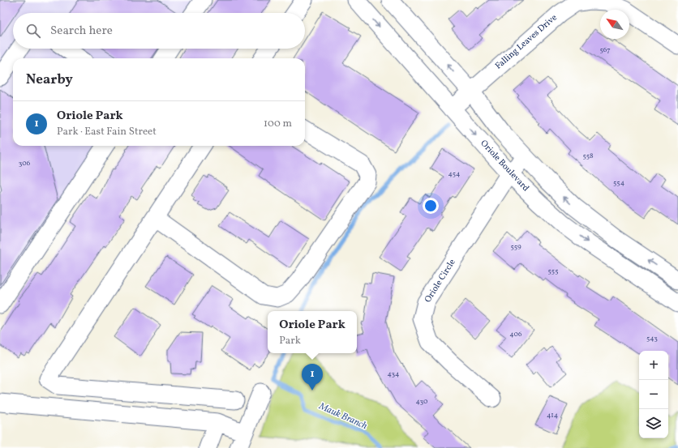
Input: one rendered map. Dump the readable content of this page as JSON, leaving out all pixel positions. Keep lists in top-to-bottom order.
{
  "streets": {
    "street": ["Falling Leaves Drive", "Oriole Boulevard", "Oriole Circle"]
  },
  "crossings": [
    ["Falling Leaves Drive", "Oriole Boulevard"],
    ["Oriole Boulevard", "Oriole Circle"]
  ],
  "water": ["Mauk Branch"],
  "house_numbers": [
    "567",
    "558",
    "306",
    "454",
    "554",
    "559",
    "555",
    "406",
    "543",
    "434",
    "430",
    "414"
  ],
  "north": "top left",
  "page": {
    "search": "Search here",
    "heading": "Nearby",
    "list": [
      {
        "mark": "1",
        "name": "Oriole Park",
        "note": "Park · East Fain Street",
        "value": "100 m"
      }
    ],
    "popup": ["Oriole Park", "Park"],
    "map_buttons": ["+", "−"],
    "pins": "1"
  }
}
